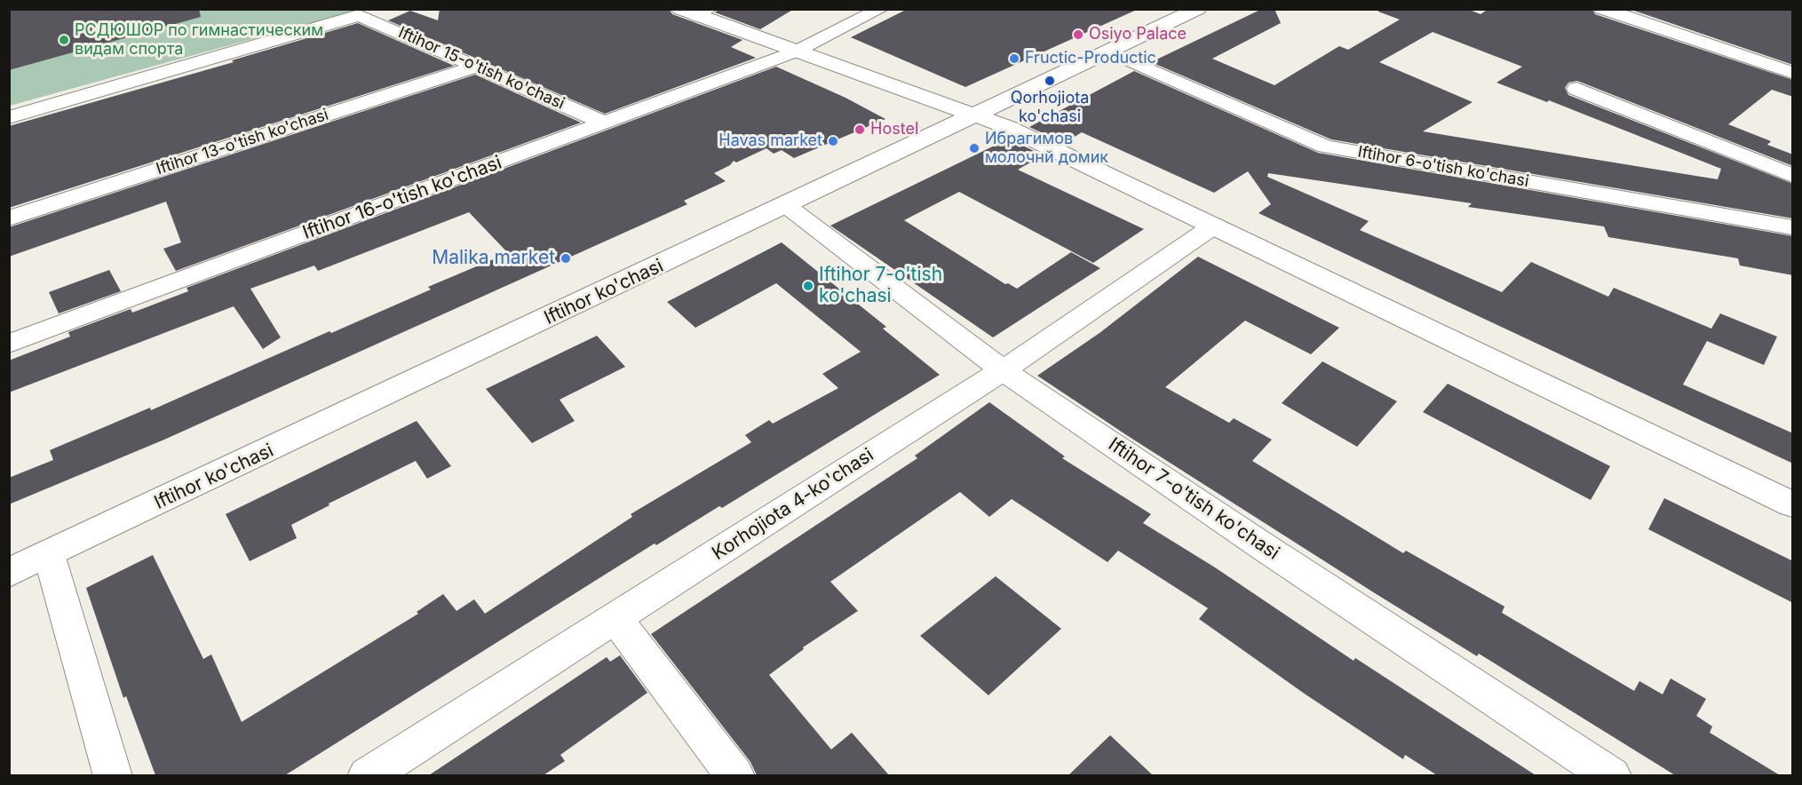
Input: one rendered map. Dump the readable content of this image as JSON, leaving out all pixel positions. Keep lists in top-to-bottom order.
{
  "streets": {
    "main road": ["Iftihor ko'chasi"],
    "street": [
      "Iftihor 15-o'tish ko'chasi",
      "Iftihor 13-o'tish ko'chasi",
      "Iftihor 6-o'tish ko'chasi",
      "Iftihor 16-o'tish ko'chasi",
      "Iftihor 7-o'tish ko'chasi",
      "Korhojiota 4-ko'chasi"
    ]
  },
  "crossings": [
    ["Iftihor 15-o'tish ko'chasi", "Iftihor 13-o'tish ko'chasi"],
    ["Iftihor 15-o'tish ko'chasi", "Iftihor 16-o'tish ko'chasi"],
    ["Iftihor 6-o'tish ko'chasi", "Iftihor ko'chasi"],
    ["Iftihor ko'chasi", "Iftihor 7-o'tish ko'chasi"],
    ["Iftihor 7-o'tish ko'chasi", "Korhojiota 4-ko'chasi"]
  ],
  "places": [
    "Osiyo Palace",
    "РСДЮШОР по гимнастическим видам спорта",
    "Fructic-Productic",
    "Qorhojiota ko'chasi",
    "Hostel",
    "Havas market",
    "Ибрагимов молочнй домик",
    "Malika market",
    "Iftihor 7-o'tish ko'chasi"
  ]
}
